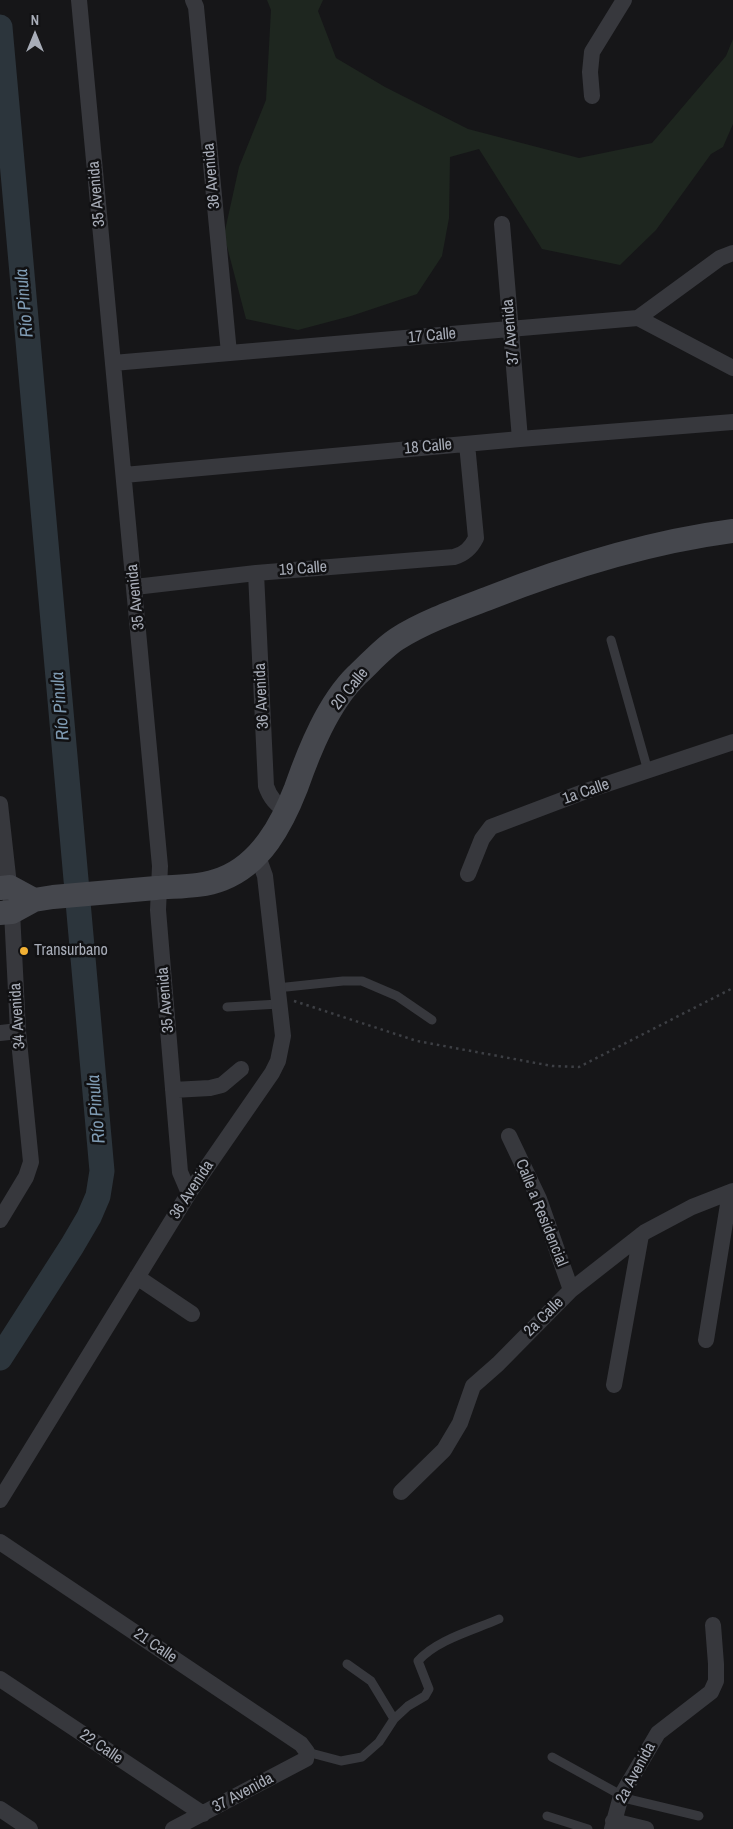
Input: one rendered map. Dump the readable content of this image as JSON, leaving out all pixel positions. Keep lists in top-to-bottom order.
{
  "streets": {
    "main road": ["20 Calle"],
    "street": [
      "36 Avenida",
      "35 Avenida",
      "37 Avenida",
      "17 Calle",
      "18 Calle",
      "19 Calle",
      "1a Calle",
      "34 Avenida",
      "Calle a Residencial",
      "2a Calle",
      "21 Calle",
      "22 Calle",
      "2a Avenida"
    ]
  },
  "crossings": [
    ["36 Avenida", "35 Avenida"],
    ["36 Avenida", "17 Calle"],
    ["36 Avenida", "19 Calle"],
    ["36 Avenida", "20 Calle"],
    ["35 Avenida", "17 Calle"],
    ["35 Avenida", "18 Calle"],
    ["35 Avenida", "19 Calle"],
    ["35 Avenida", "20 Calle"],
    ["37 Avenida", "17 Calle"],
    ["37 Avenida", "18 Calle"],
    ["37 Avenida", "21 Calle"],
    ["37 Avenida", "22 Calle"],
    ["18 Calle", "19 Calle"],
    ["20 Calle", "34 Avenida"],
    ["Calle a Residencial", "2a Calle"]
  ],
  "water": ["Río Pinula"],
  "places": ["Transurbano"],
  "north": "top"
}
